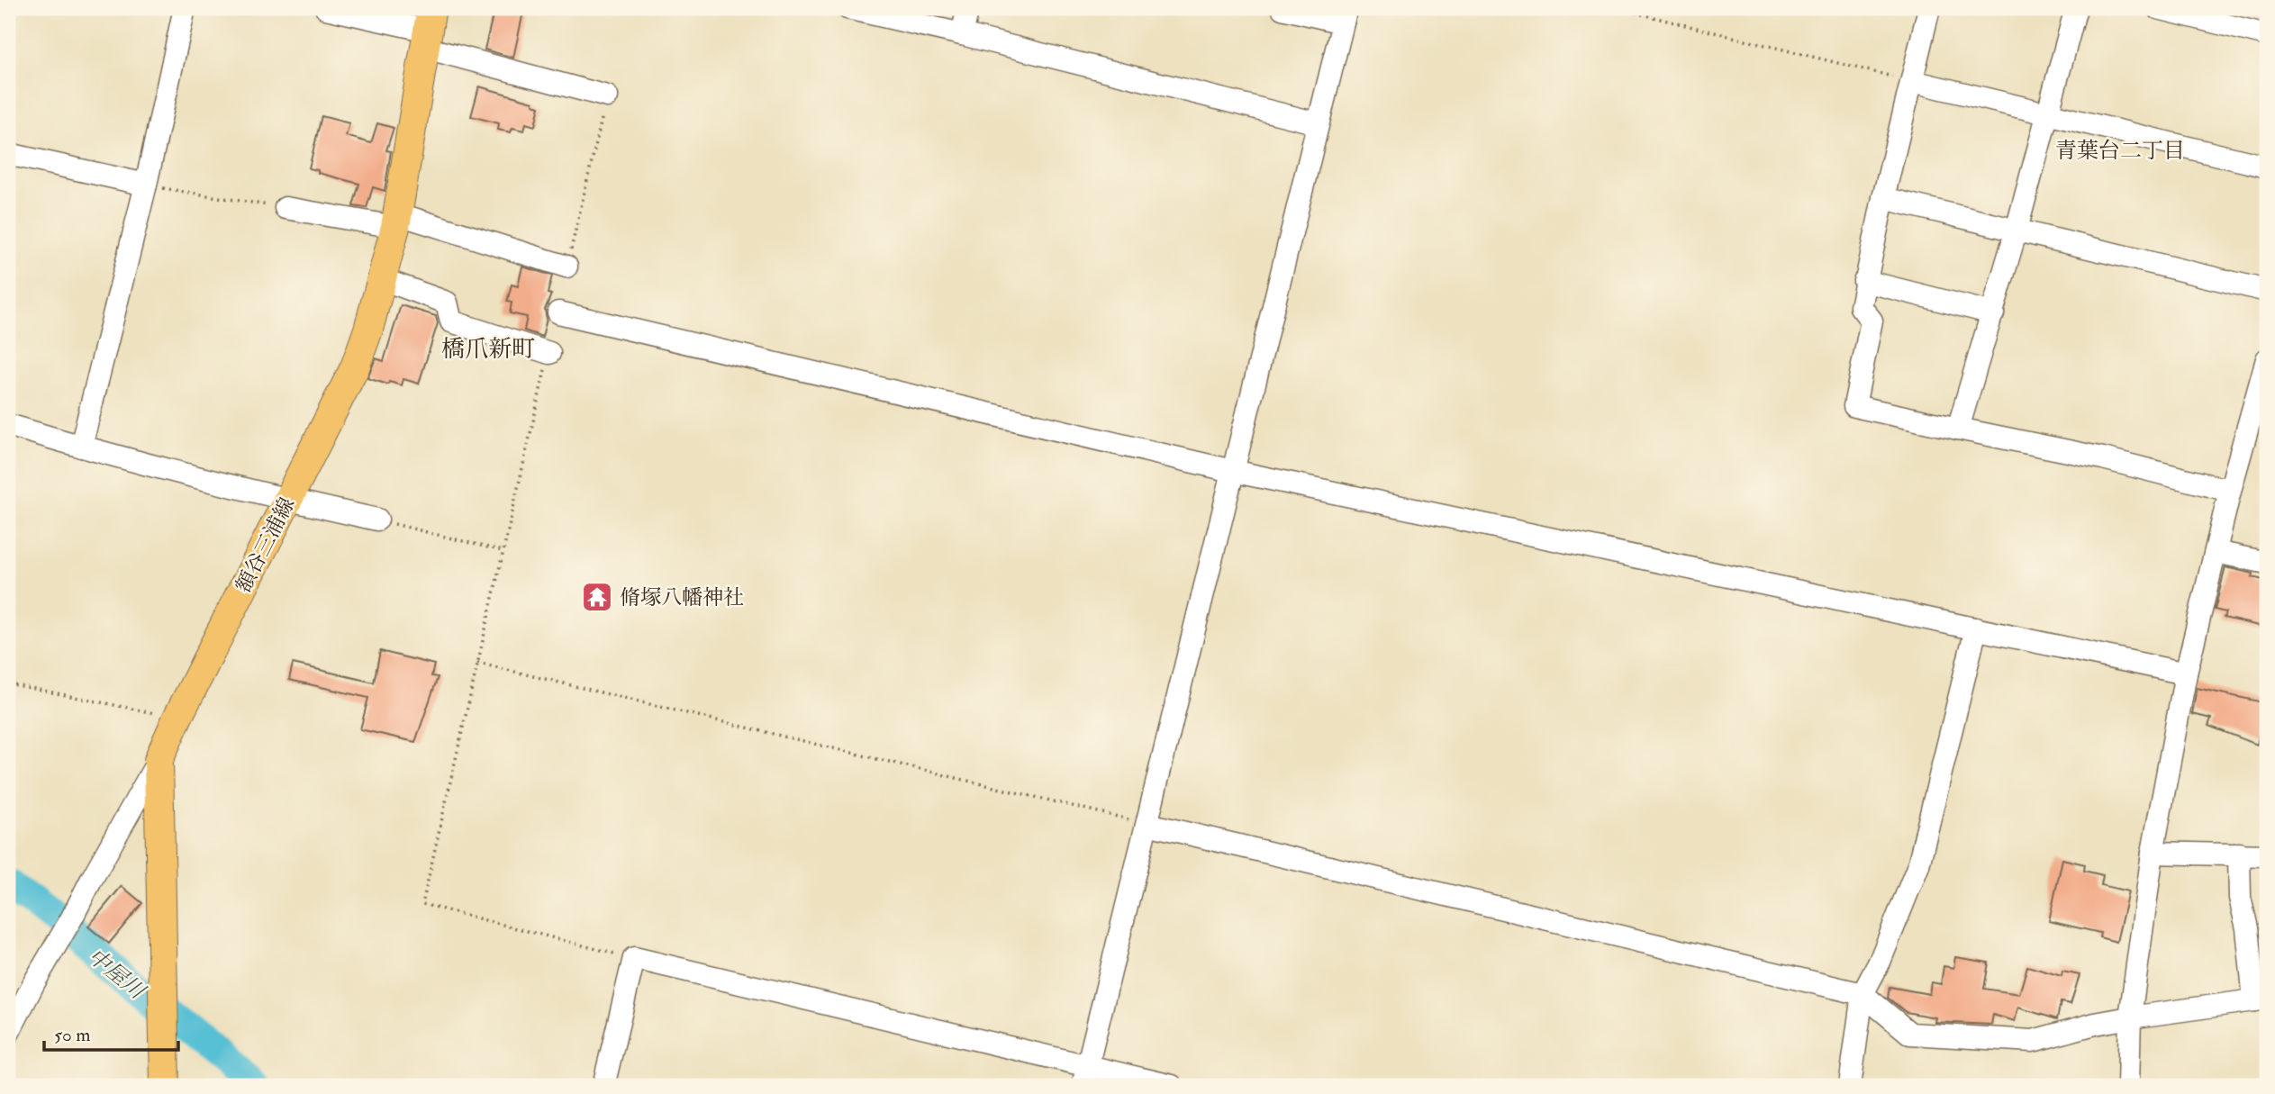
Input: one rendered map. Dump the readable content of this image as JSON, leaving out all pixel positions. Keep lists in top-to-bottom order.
{
  "streets": {
    "main road": ["額谷三浦線"]
  },
  "districts": ["青葉台二丁目", "橋爪新町"],
  "water": ["中屋川"],
  "places": {
    "temple": ["脩塚八幡神社"]
  },
  "scale_bar": "50 m"
}
